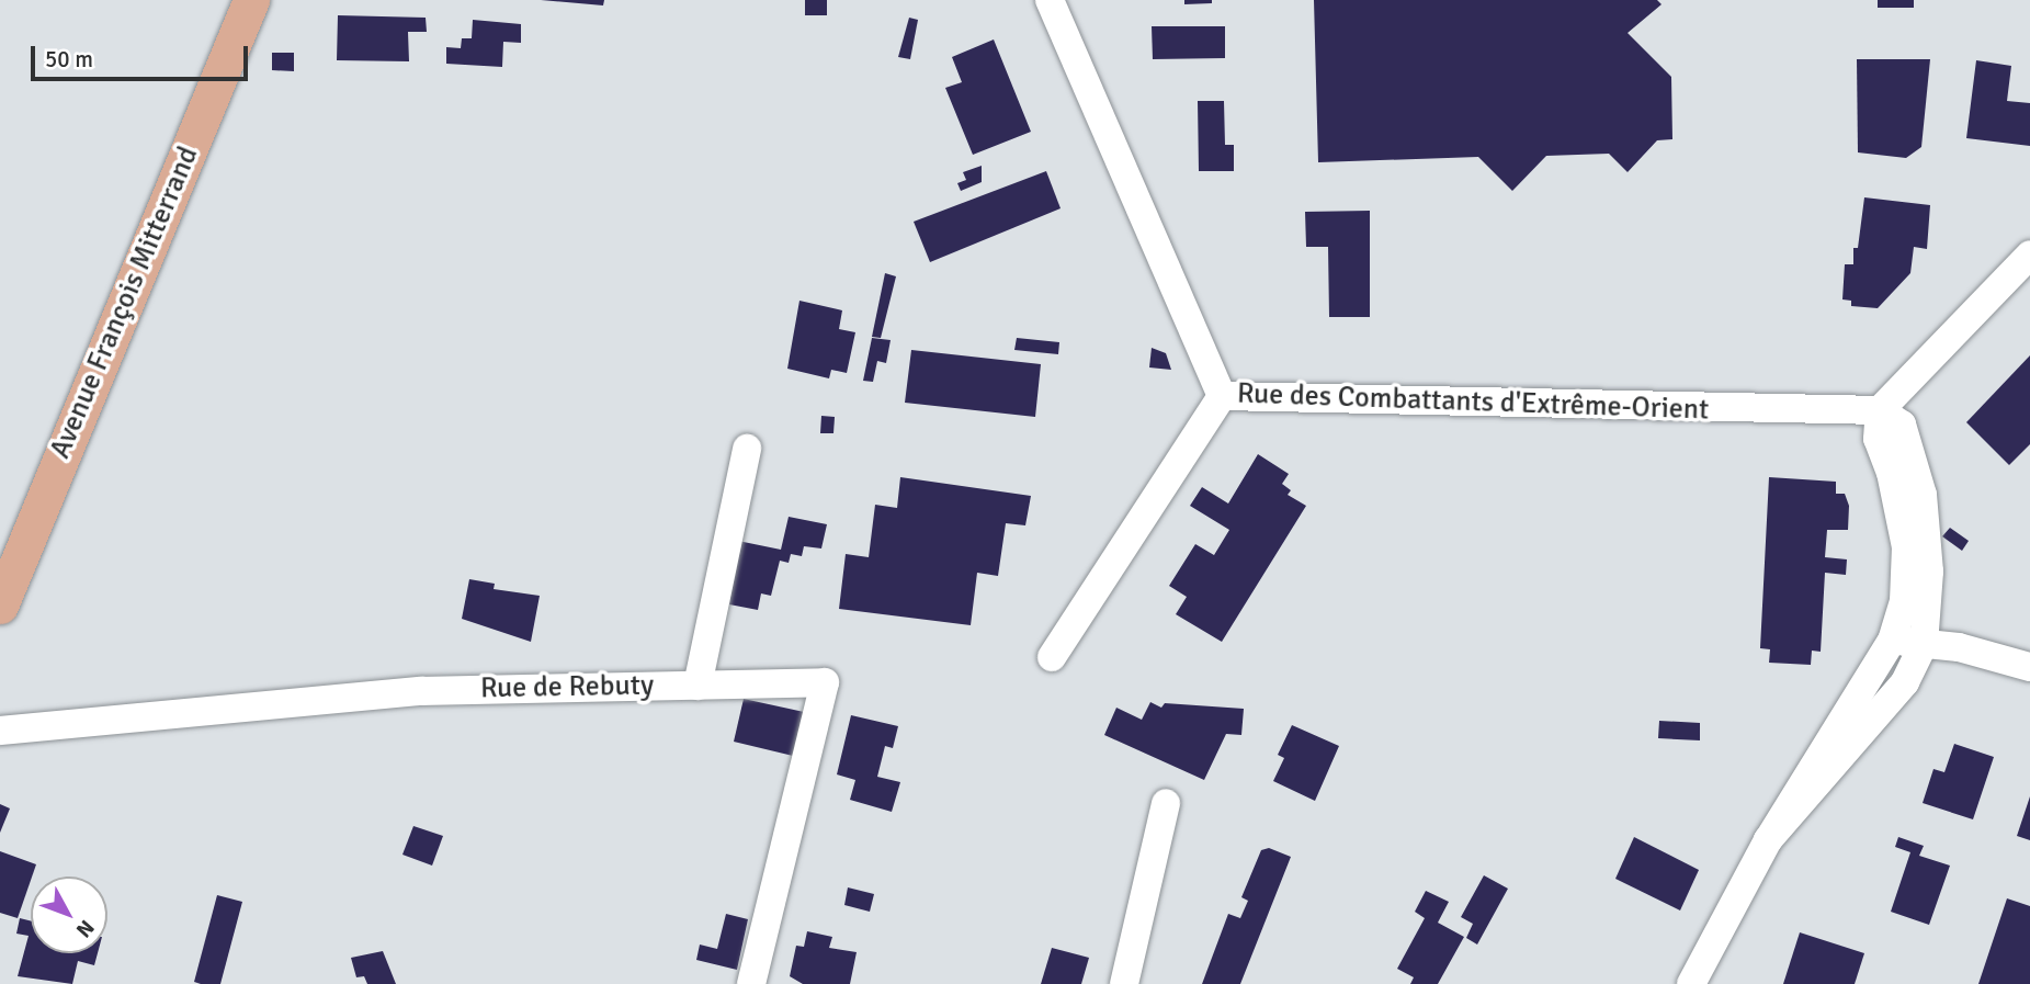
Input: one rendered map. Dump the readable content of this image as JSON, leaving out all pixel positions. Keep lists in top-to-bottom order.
{
  "streets": {
    "main road": ["Avenue François Mitterrand"],
    "street": ["Rue des Combattants d'Extrême-Orient", "Rue de Rebuty"]
  },
  "scale_bar": "50 m",
  "north": "bottom right"
}
